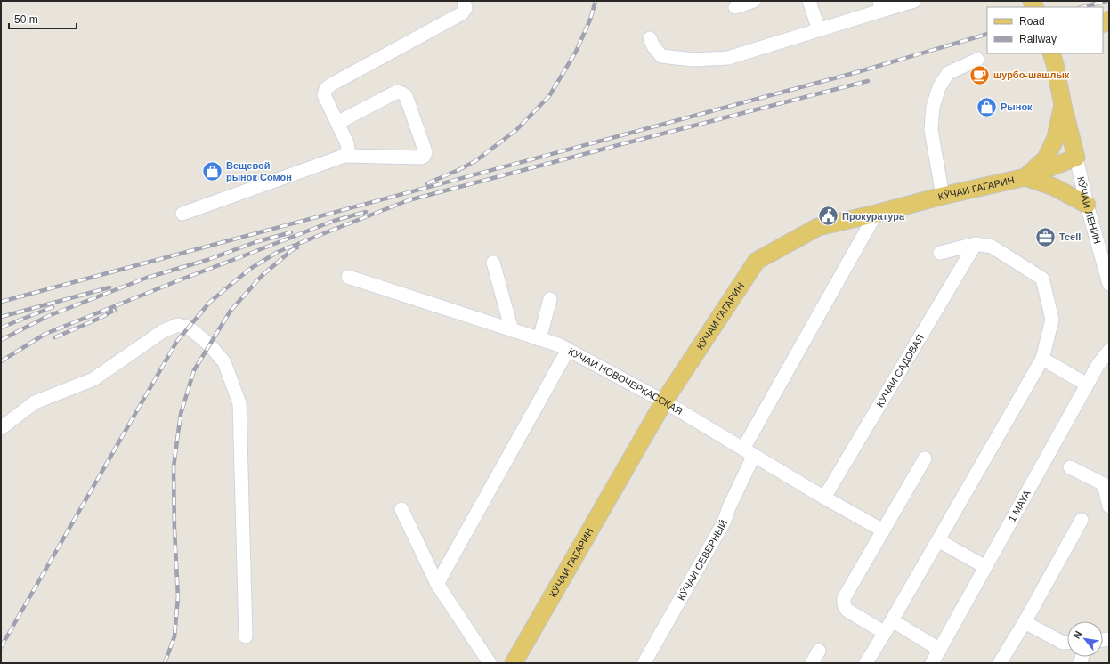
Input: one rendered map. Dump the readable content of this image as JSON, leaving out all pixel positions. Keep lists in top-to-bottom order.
{
  "streets": {
    "main road": ["КӮЧАИ ГАГАРИН"],
    "street": [
      "КӮЧАИ ЛЕНИН",
      "КУЧАИ САДОВАЯ",
      "КУЧАИ НОВОЧЕРКАССКАЯ",
      "1 MAYA",
      "КӮЧАИ СЕВЕРНЫЙ"
    ]
  },
  "crossings": [
    ["КӮЧАИ ГАГАРИН", "КӮЧАИ ЛЕНИН"],
    ["КӮЧАИ ГАГАРИН", "КУЧАИ НОВОЧЕРКАССКАЯ"],
    ["КӮЧАИ ГАГАРИН", "КӮЧАИ СЕВЕРНЫЙ"],
    ["КУЧАИ САДОВАЯ", "КУЧАИ НОВОЧЕРКАССКАЯ"],
    ["КУЧАИ НОВОЧЕРКАССКАЯ", "КӮЧАИ СЕВЕРНЫЙ"]
  ],
  "places": {
    "cafe": ["шурбо-шашлык"],
    "shop": ["Рынок", "Вещевой рынок Сомон"],
    "public building": ["Прокуратура"],
    "office": ["Tcell"]
  },
  "legend": ["Road", "Railway"],
  "scale_bar": "50 m",
  "north": "top left"
}
